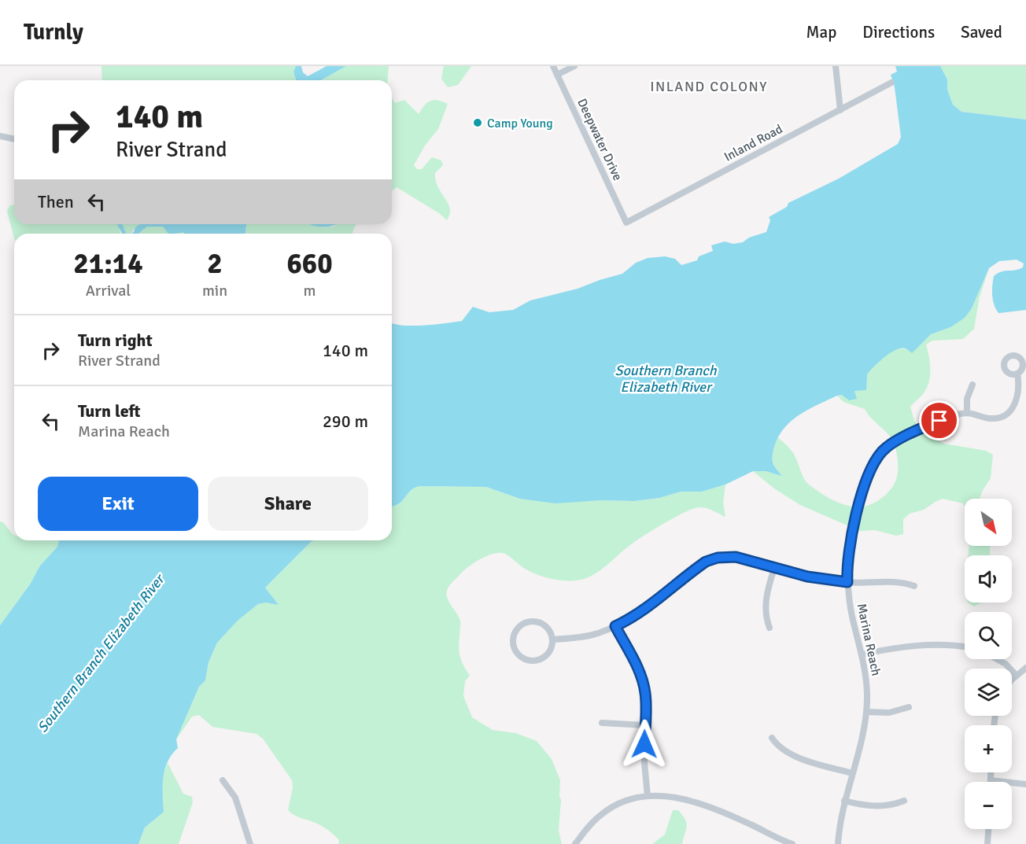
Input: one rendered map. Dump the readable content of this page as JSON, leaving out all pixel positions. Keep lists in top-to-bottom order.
{
  "streets": {
    "street": ["Deepwater Drive", "Inland Road", "Marina Reach"]
  },
  "crossings": [
    ["Deepwater Drive", "Inland Road"]
  ],
  "districts": ["INLAND COLONY"],
  "water": ["Southern Branch Elizabeth River"],
  "places": ["Camp Young"],
  "north": "bottom right",
  "page": {
    "header": "Turnly",
    "nav": ["Map", "Directions", "Saved"],
    "turn": ["140 m", "River Strand"],
    "then": "Then",
    "eta": [
      "21:14",
      "Arrival",
      "2",
      "min",
      "660",
      "m"
    ],
    "list": [
      {
        "name": "Turn right",
        "note": "River Strand",
        "value": "140 m"
      },
      {
        "name": "Turn left",
        "note": "Marina Reach",
        "value": "290 m"
      }
    ],
    "buttons": ["Exit", "Share"],
    "map_buttons": ["+", "−"]
  }
}
